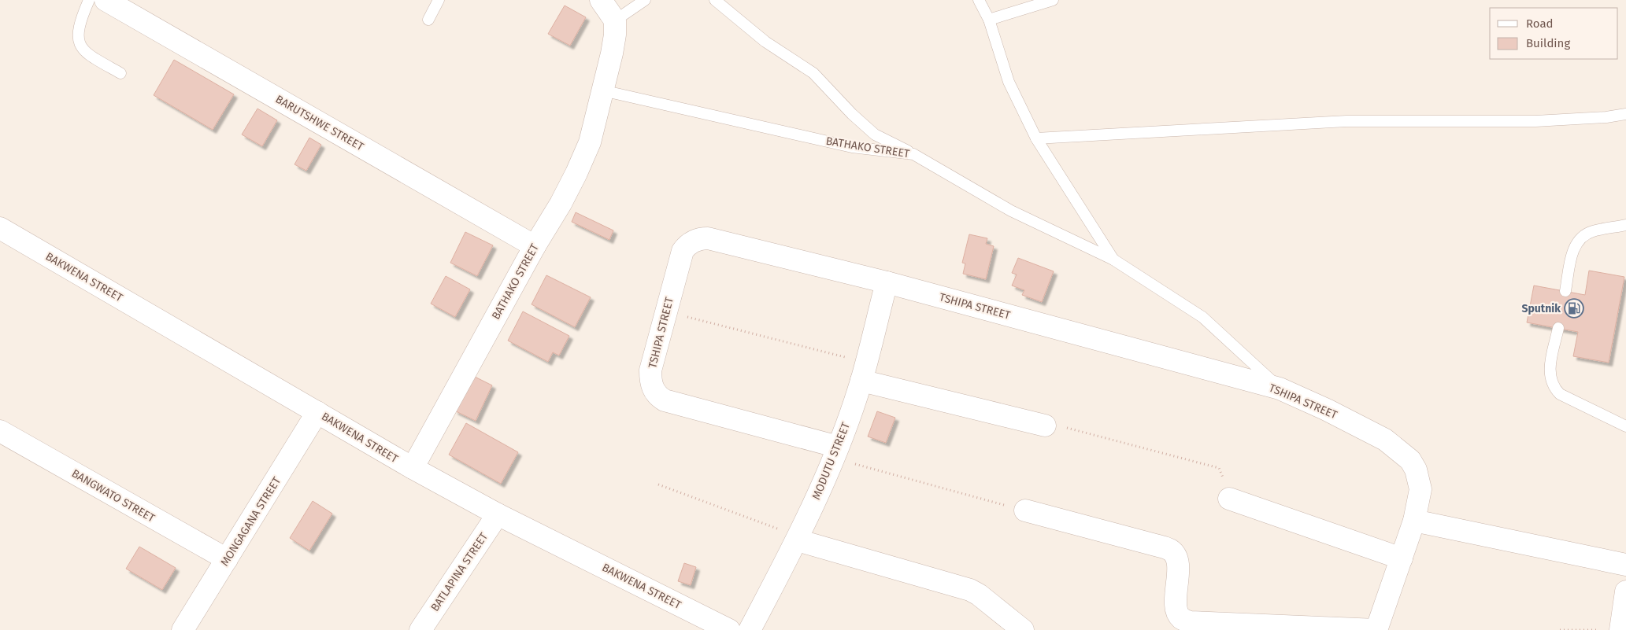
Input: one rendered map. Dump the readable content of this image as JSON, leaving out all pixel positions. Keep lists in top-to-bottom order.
{
  "streets": {
    "street": [
      "BARUTSHWE STREET",
      "BATHAKO STREET",
      "BAKWENA STREET",
      "TSHIPA STREET",
      "MODUTU STREET",
      "BANGWATO STREET",
      "MONGAGANA STREET",
      "BATLAPINA STREET"
    ]
  },
  "crossings": [
    ["BARUTSHWE STREET", "BATHAKO STREET"],
    ["BATHAKO STREET", "BAKWENA STREET"],
    ["BATHAKO STREET", "TSHIPA STREET"],
    ["BAKWENA STREET", "MONGAGANA STREET"],
    ["BAKWENA STREET", "BATLAPINA STREET"],
    ["TSHIPA STREET", "MODUTU STREET"],
    ["BANGWATO STREET", "MONGAGANA STREET"]
  ],
  "places": {
    "fuel station": ["Sputnik"]
  },
  "legend": ["Road", "Building"]
}
